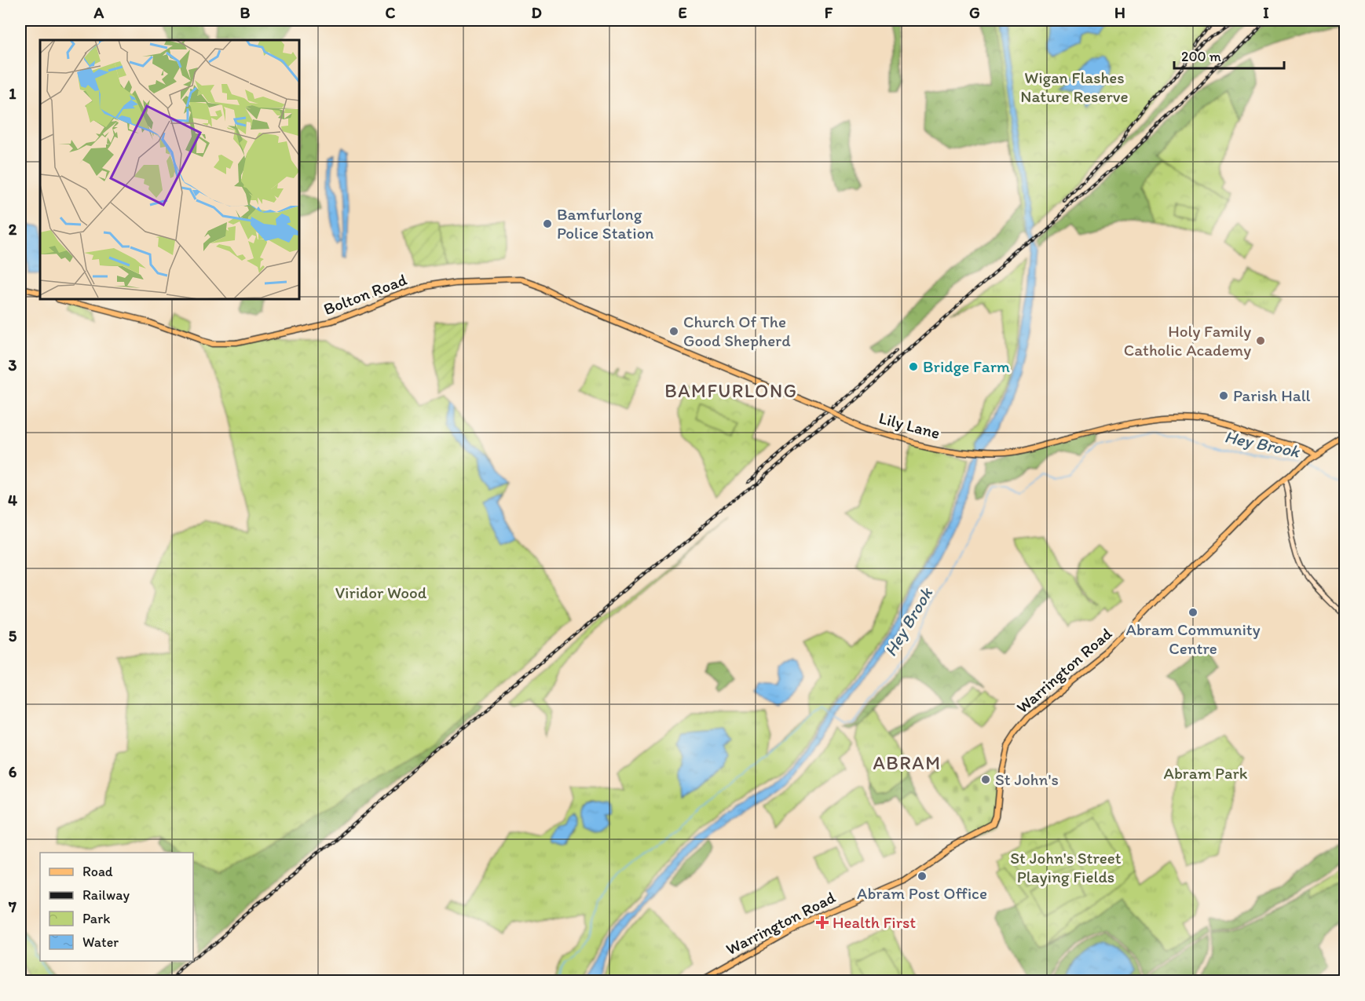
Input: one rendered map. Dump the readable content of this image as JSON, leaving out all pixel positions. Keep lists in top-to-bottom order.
{
  "streets": {
    "main road": ["Bolton Road", "Lily Lane", "Warrington Road"]
  },
  "crossings": [
    ["Bolton Road", "Lily Lane"],
    ["Lily Lane", "Warrington Road"]
  ],
  "districts": ["BAMFURLONG", "ABRAM"],
  "water": ["Hey Brook"],
  "parks": [
    "Wigan Flashes Nature Reserve",
    "Viridor Wood",
    "Abram Park",
    "St John's Street Playing Fields"
  ],
  "places": {
    "other": [
      "Bamfurlong Police Station",
      "Church Of The Good Shepherd",
      "Holy Family Catholic Academy",
      "Bridge Farm",
      "Parish Hall",
      "Abram Community Centre",
      "St John's",
      "Abram Post Office"
    ],
    "health": ["Health First"]
  },
  "legend": [
    "Road",
    "Railway",
    "Park",
    "Water"
  ],
  "scale_bar": "200 m",
  "grid": {
    "columns": [
      "A",
      "B",
      "C",
      "D",
      "E",
      "F",
      "G",
      "H",
      "I"
    ],
    "rows": [
      "1",
      "2",
      "3",
      "4",
      "5",
      "6",
      "7"
    ]
  }
}
